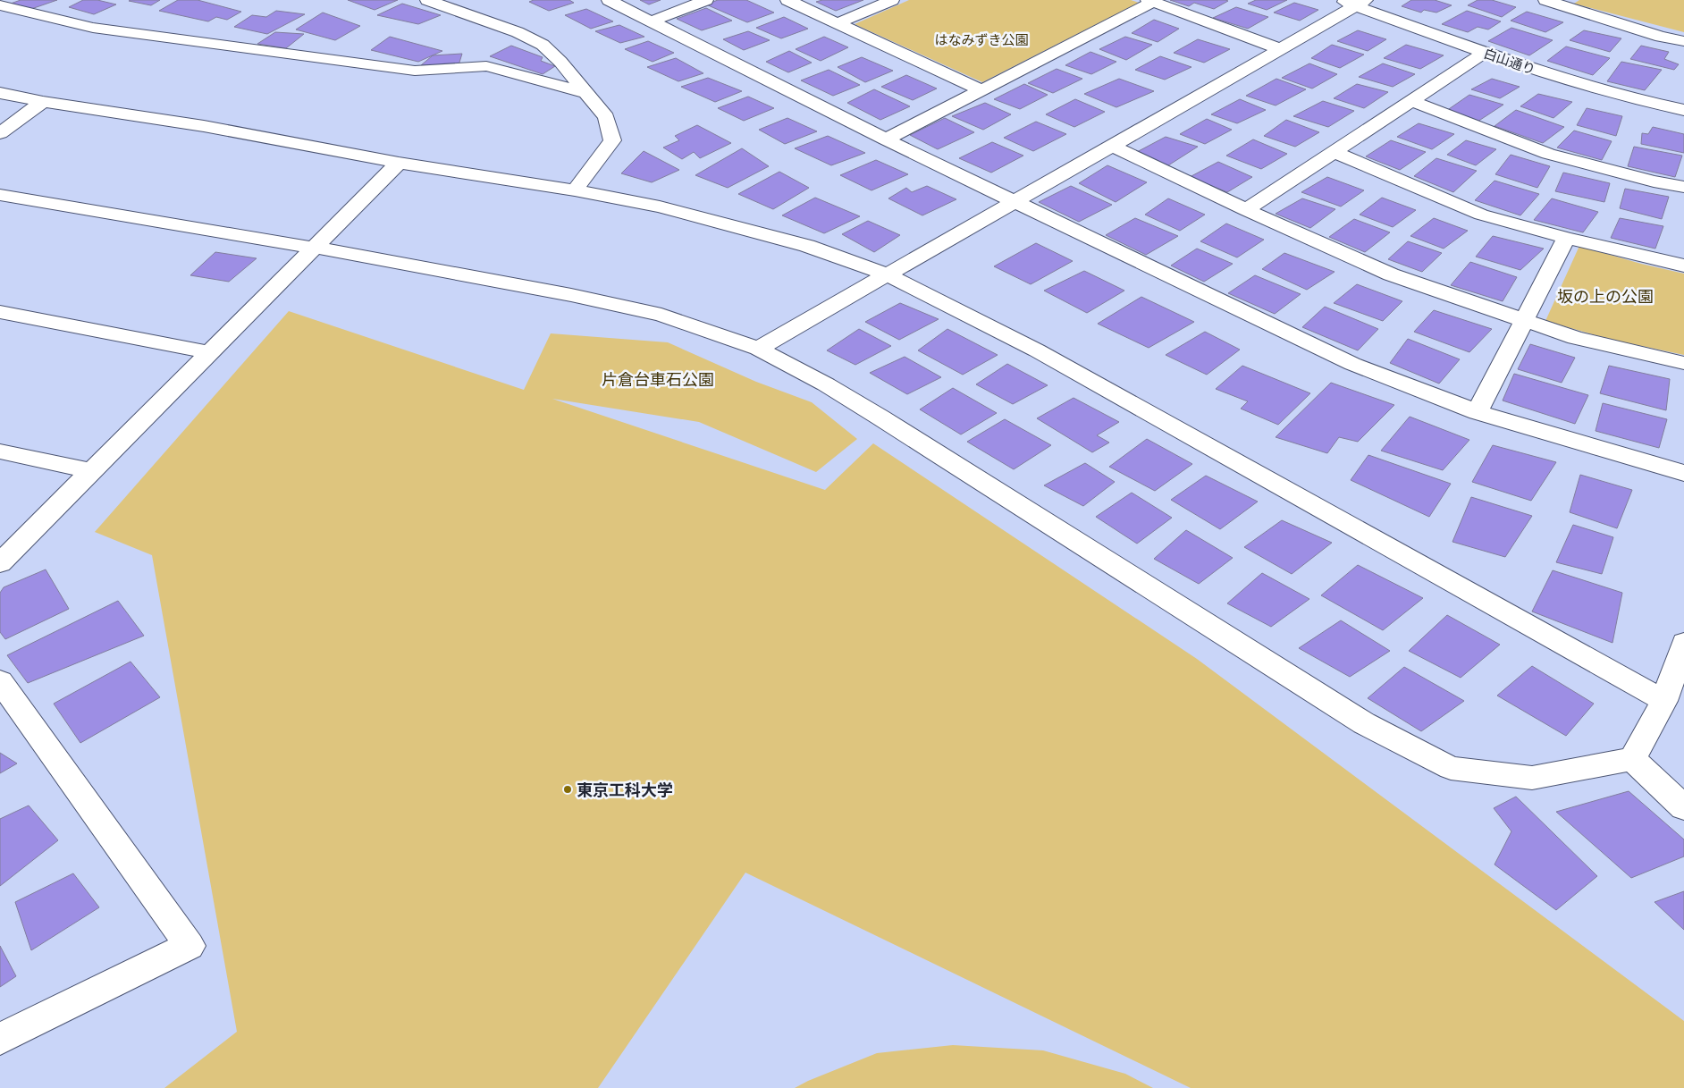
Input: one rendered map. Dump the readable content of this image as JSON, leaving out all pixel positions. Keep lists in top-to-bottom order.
{
  "streets": {
    "street": ["白山通り"]
  },
  "parks": ["はなみずき公園", "坂の上の公園", "片倉台車石公園"],
  "places": ["東京工科大学"]
}
